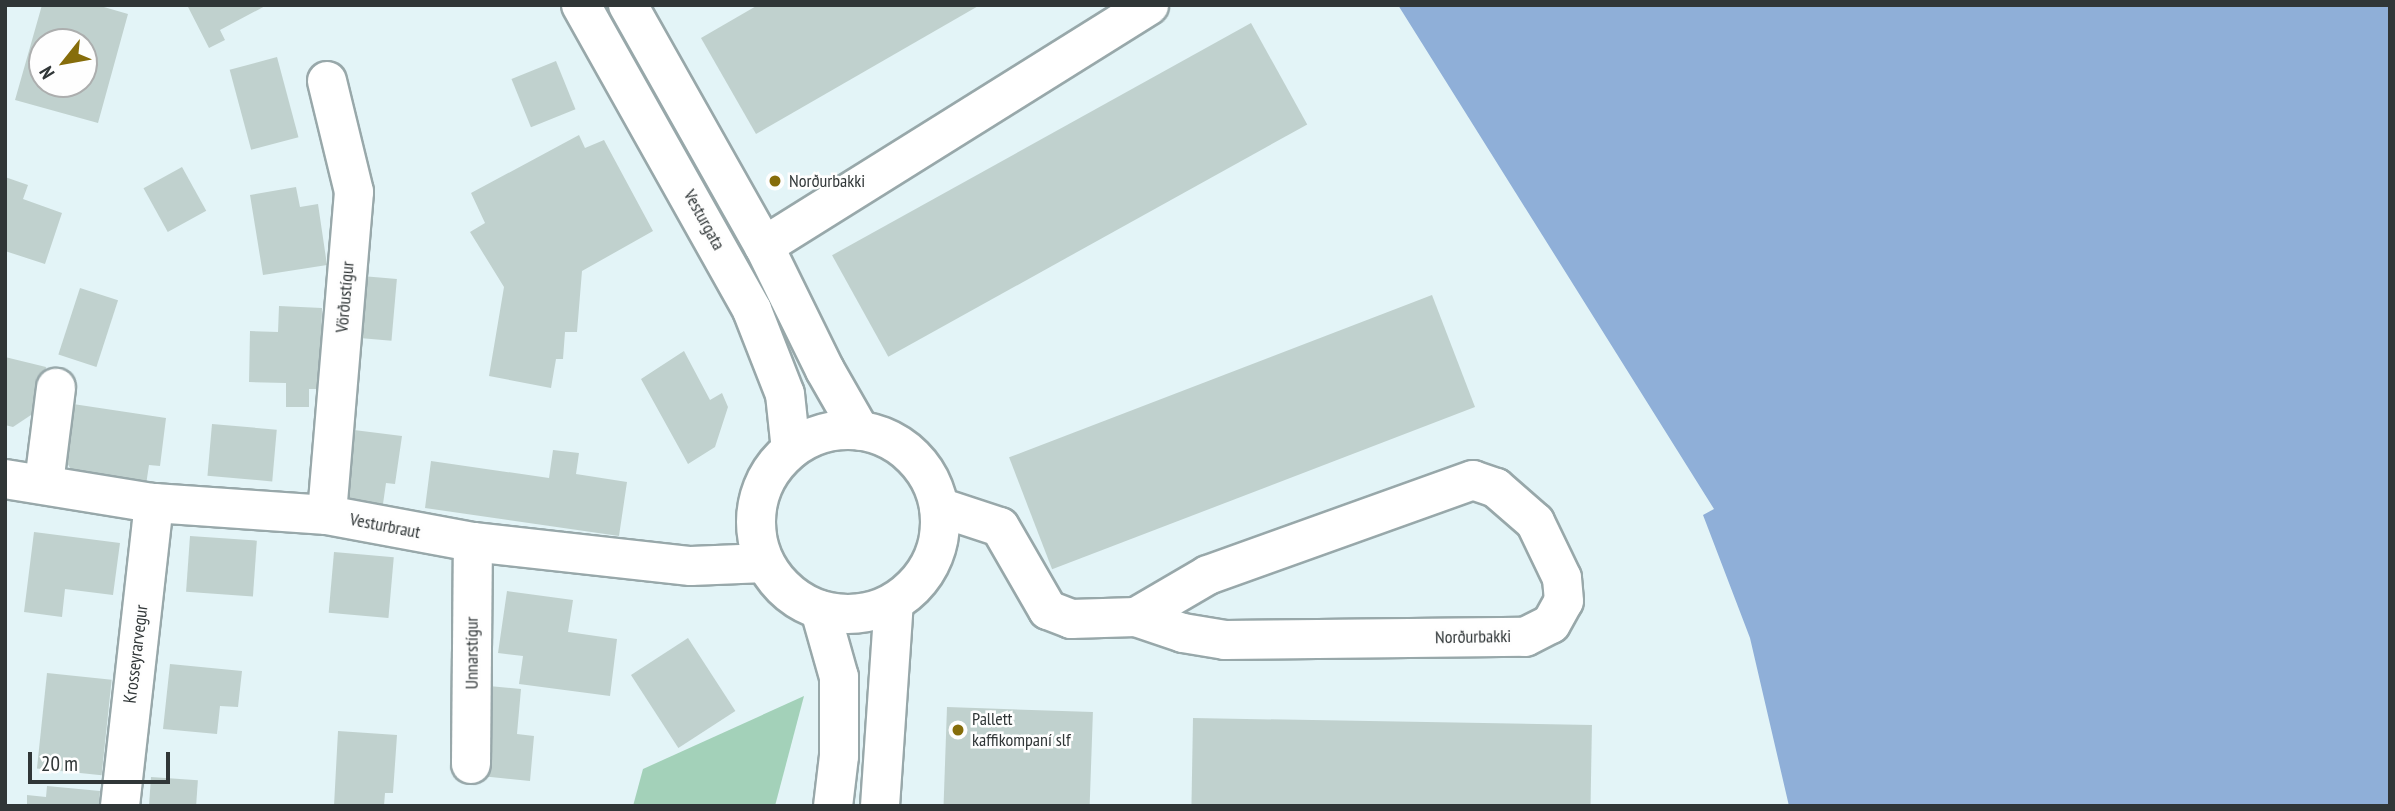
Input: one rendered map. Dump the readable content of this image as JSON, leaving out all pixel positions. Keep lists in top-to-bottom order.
{
  "streets": {
    "street": [
      "Vesturgata",
      "Vörðustígur",
      "Vesturbraut",
      "Norðurbakki",
      "Unnarstígur",
      "Krosseyrarvegur"
    ]
  },
  "crossings": [
    ["Vesturgata", "Vesturbraut"],
    ["Vesturgata", "Norðurbakki"],
    ["Vörðustígur", "Vesturbraut"],
    ["Vesturbraut", "Norðurbakki"],
    ["Vesturbraut", "Unnarstígur"],
    ["Vesturbraut", "Krosseyrarvegur"]
  ],
  "places": ["Norðurbakki", "Pallett kaffikompaní slf"],
  "scale_bar": "20 m",
  "north": "bottom left"
}
